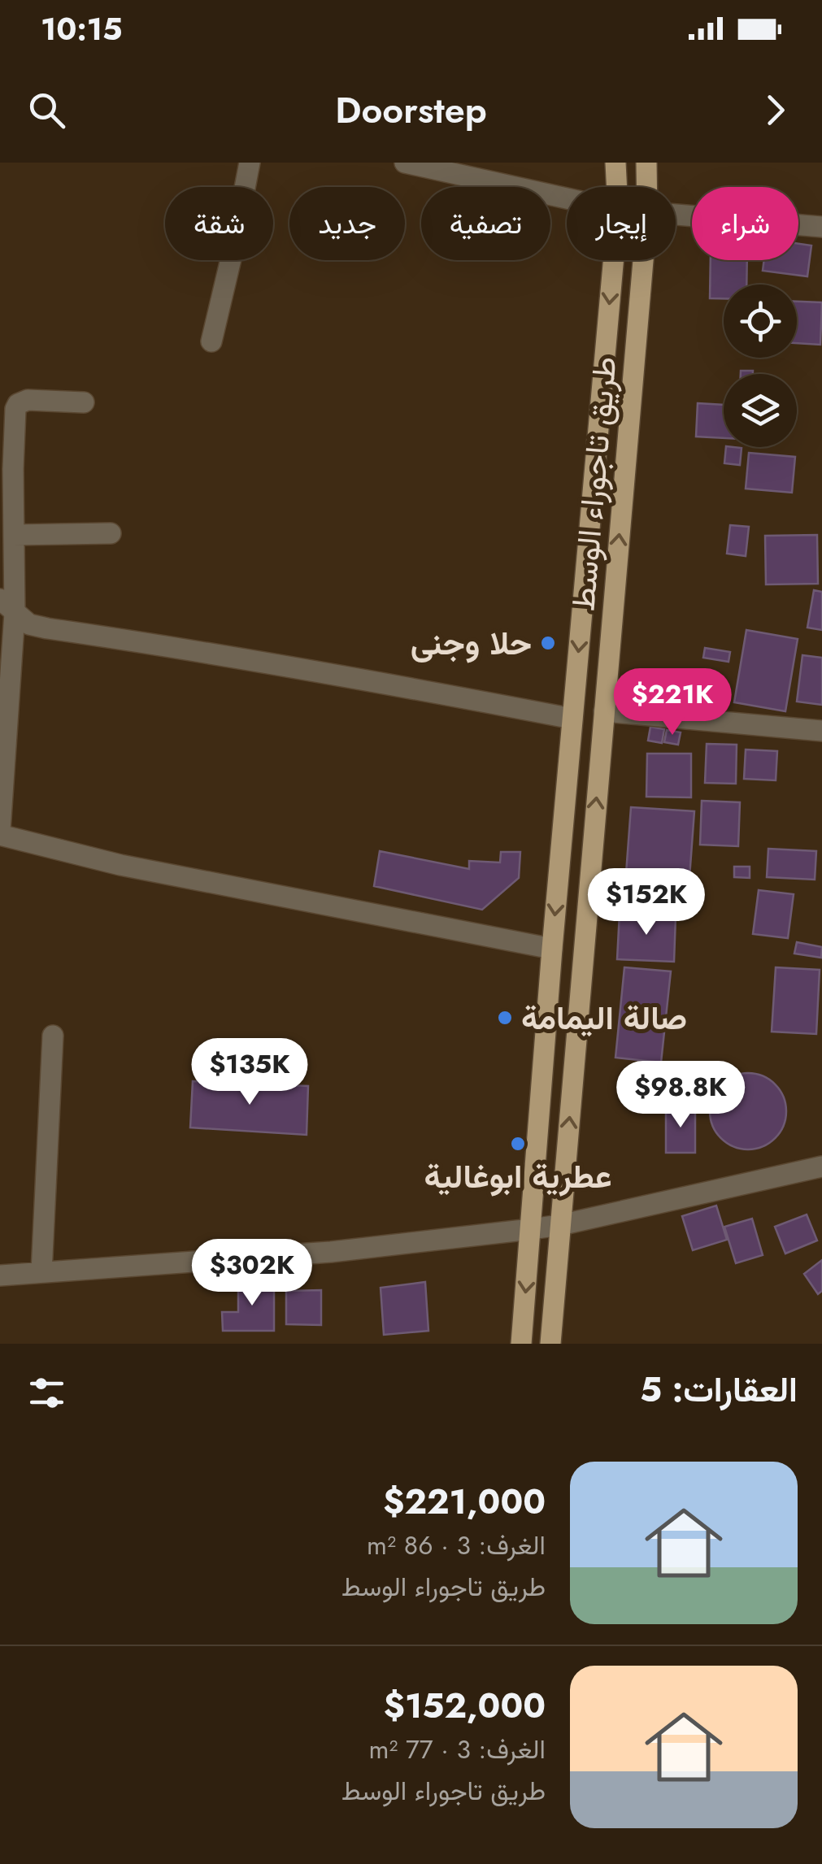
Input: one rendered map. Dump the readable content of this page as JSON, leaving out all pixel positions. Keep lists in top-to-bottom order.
{
  "streets": {
    "main road": ["طريق تاجوراء الوسط"]
  },
  "places": ["حلا وجنى", "صالة اليمامة", "عطرية ابوغالية"],
  "page": {
    "status": "10:15",
    "header": "Doorstep",
    "chip": [
      "شراء",
      "إيجار",
      "تصفية",
      "جديد",
      "شقة"
    ],
    "price": [
      "$221K",
      "$152K",
      "$135K",
      "$98.8K",
      "$302K"
    ],
    "heading": "العقارات: 5",
    "list": [
      {
        "name": "$221,000",
        "note": "الغرف: 3 · 86 m² · طريق تاجوراء الوسط"
      },
      {
        "name": "$152,000",
        "note": "الغرف: 3 · 77 m² · طريق تاجوراء الوسط"
      }
    ]
  }
}
